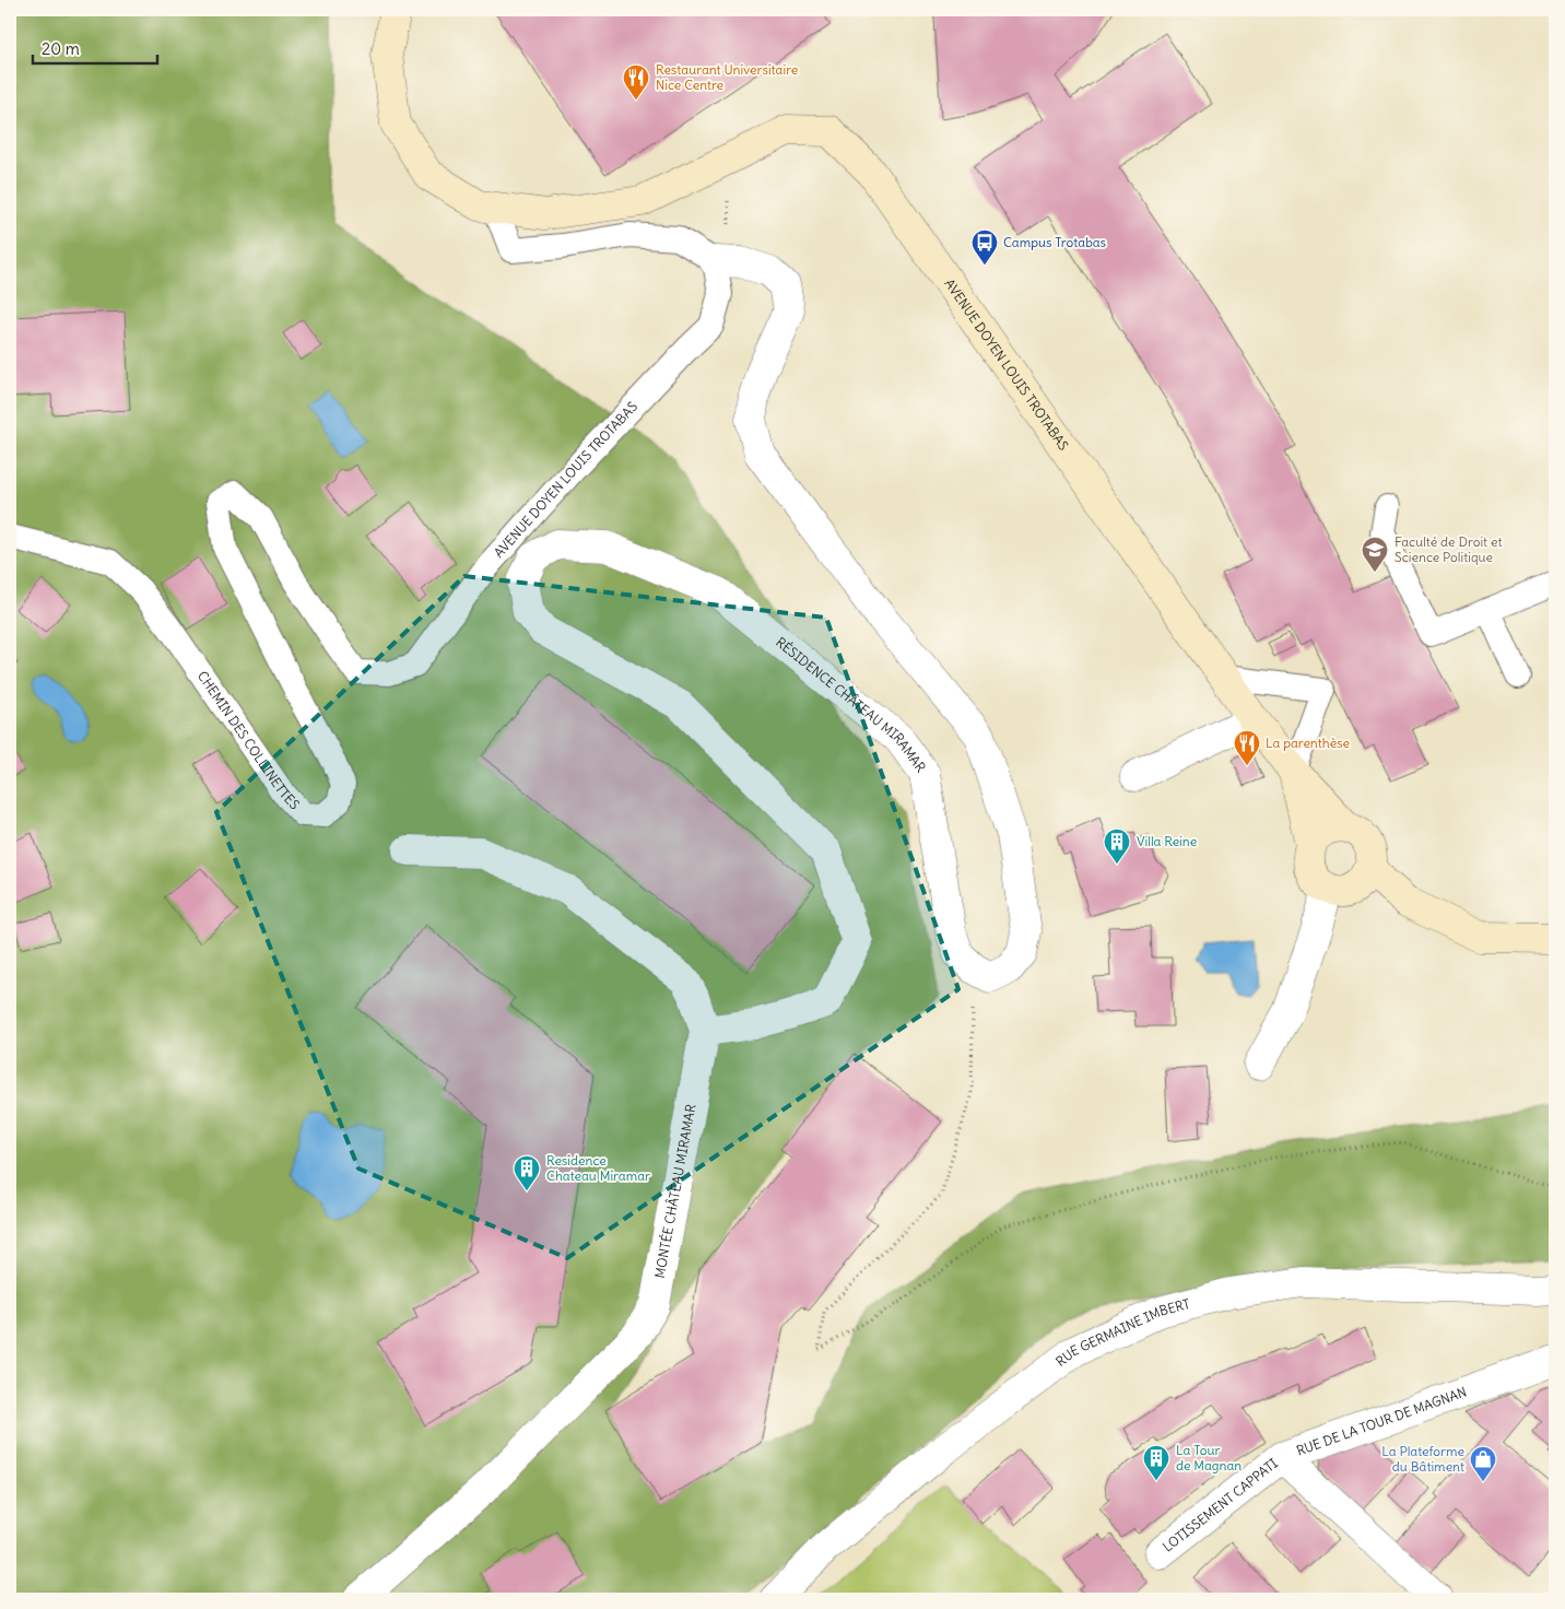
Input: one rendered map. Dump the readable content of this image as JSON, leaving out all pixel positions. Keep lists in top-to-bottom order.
{
  "streets": {
    "street": [
      "AVENUE DOYEN LOUIS TROTABAS",
      "RÉSIDENCE CHÂTEAU MIRAMAR",
      "MONTÉE CHÂTEAU MIRAMAR",
      "RUE GERMAINE IMBERT",
      "RUE DE LA TOUR DE MAGNAN",
      "LOTISSEMENT CAPPATI"
    ],
    "lane": ["CHEMIN DES COLLINETTES"]
  },
  "crossings": [
    ["AVENUE DOYEN LOUIS TROTABAS", "CHEMIN DES COLLINETTES"],
    ["RÉSIDENCE CHÂTEAU MIRAMAR", "MONTÉE CHÂTEAU MIRAMAR"],
    ["RUE DE LA TOUR DE MAGNAN", "LOTISSEMENT CAPPATI"]
  ],
  "places": {
    "restaurant": ["Restaurant Universitaire Nice Centre", "La parenthèse"],
    "bus stop": ["Campus Trotabas"],
    "school or university": ["Faculté de Droit et Science Politique"],
    "building": ["Villa Reine", "Residence Chateau Miramar", "La Tour de Magnan"],
    "shop": ["La Plateforme du Bâtiment"]
  },
  "scale_bar": "20 m"
}
